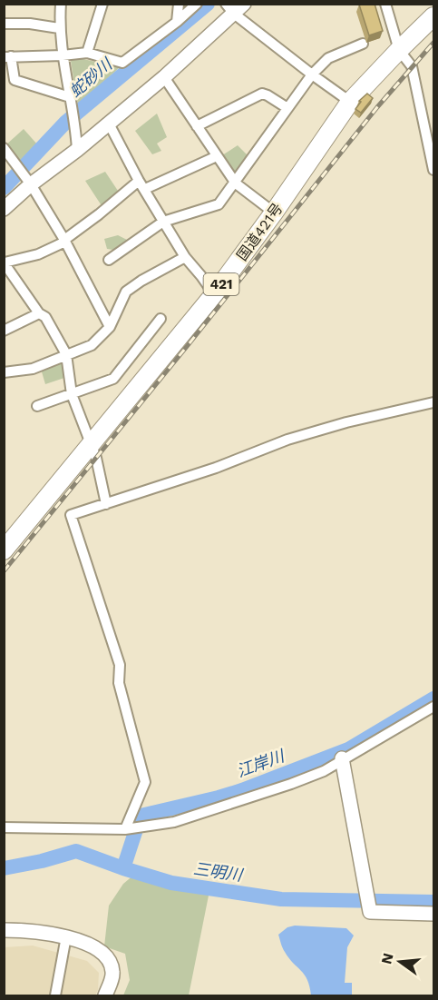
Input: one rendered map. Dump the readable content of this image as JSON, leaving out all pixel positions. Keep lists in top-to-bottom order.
{
  "streets": {
    "highway": ["国道421号", "421"]
  },
  "water": ["蛇砂川", "江岸川", "三明川"],
  "north": "left"
}
